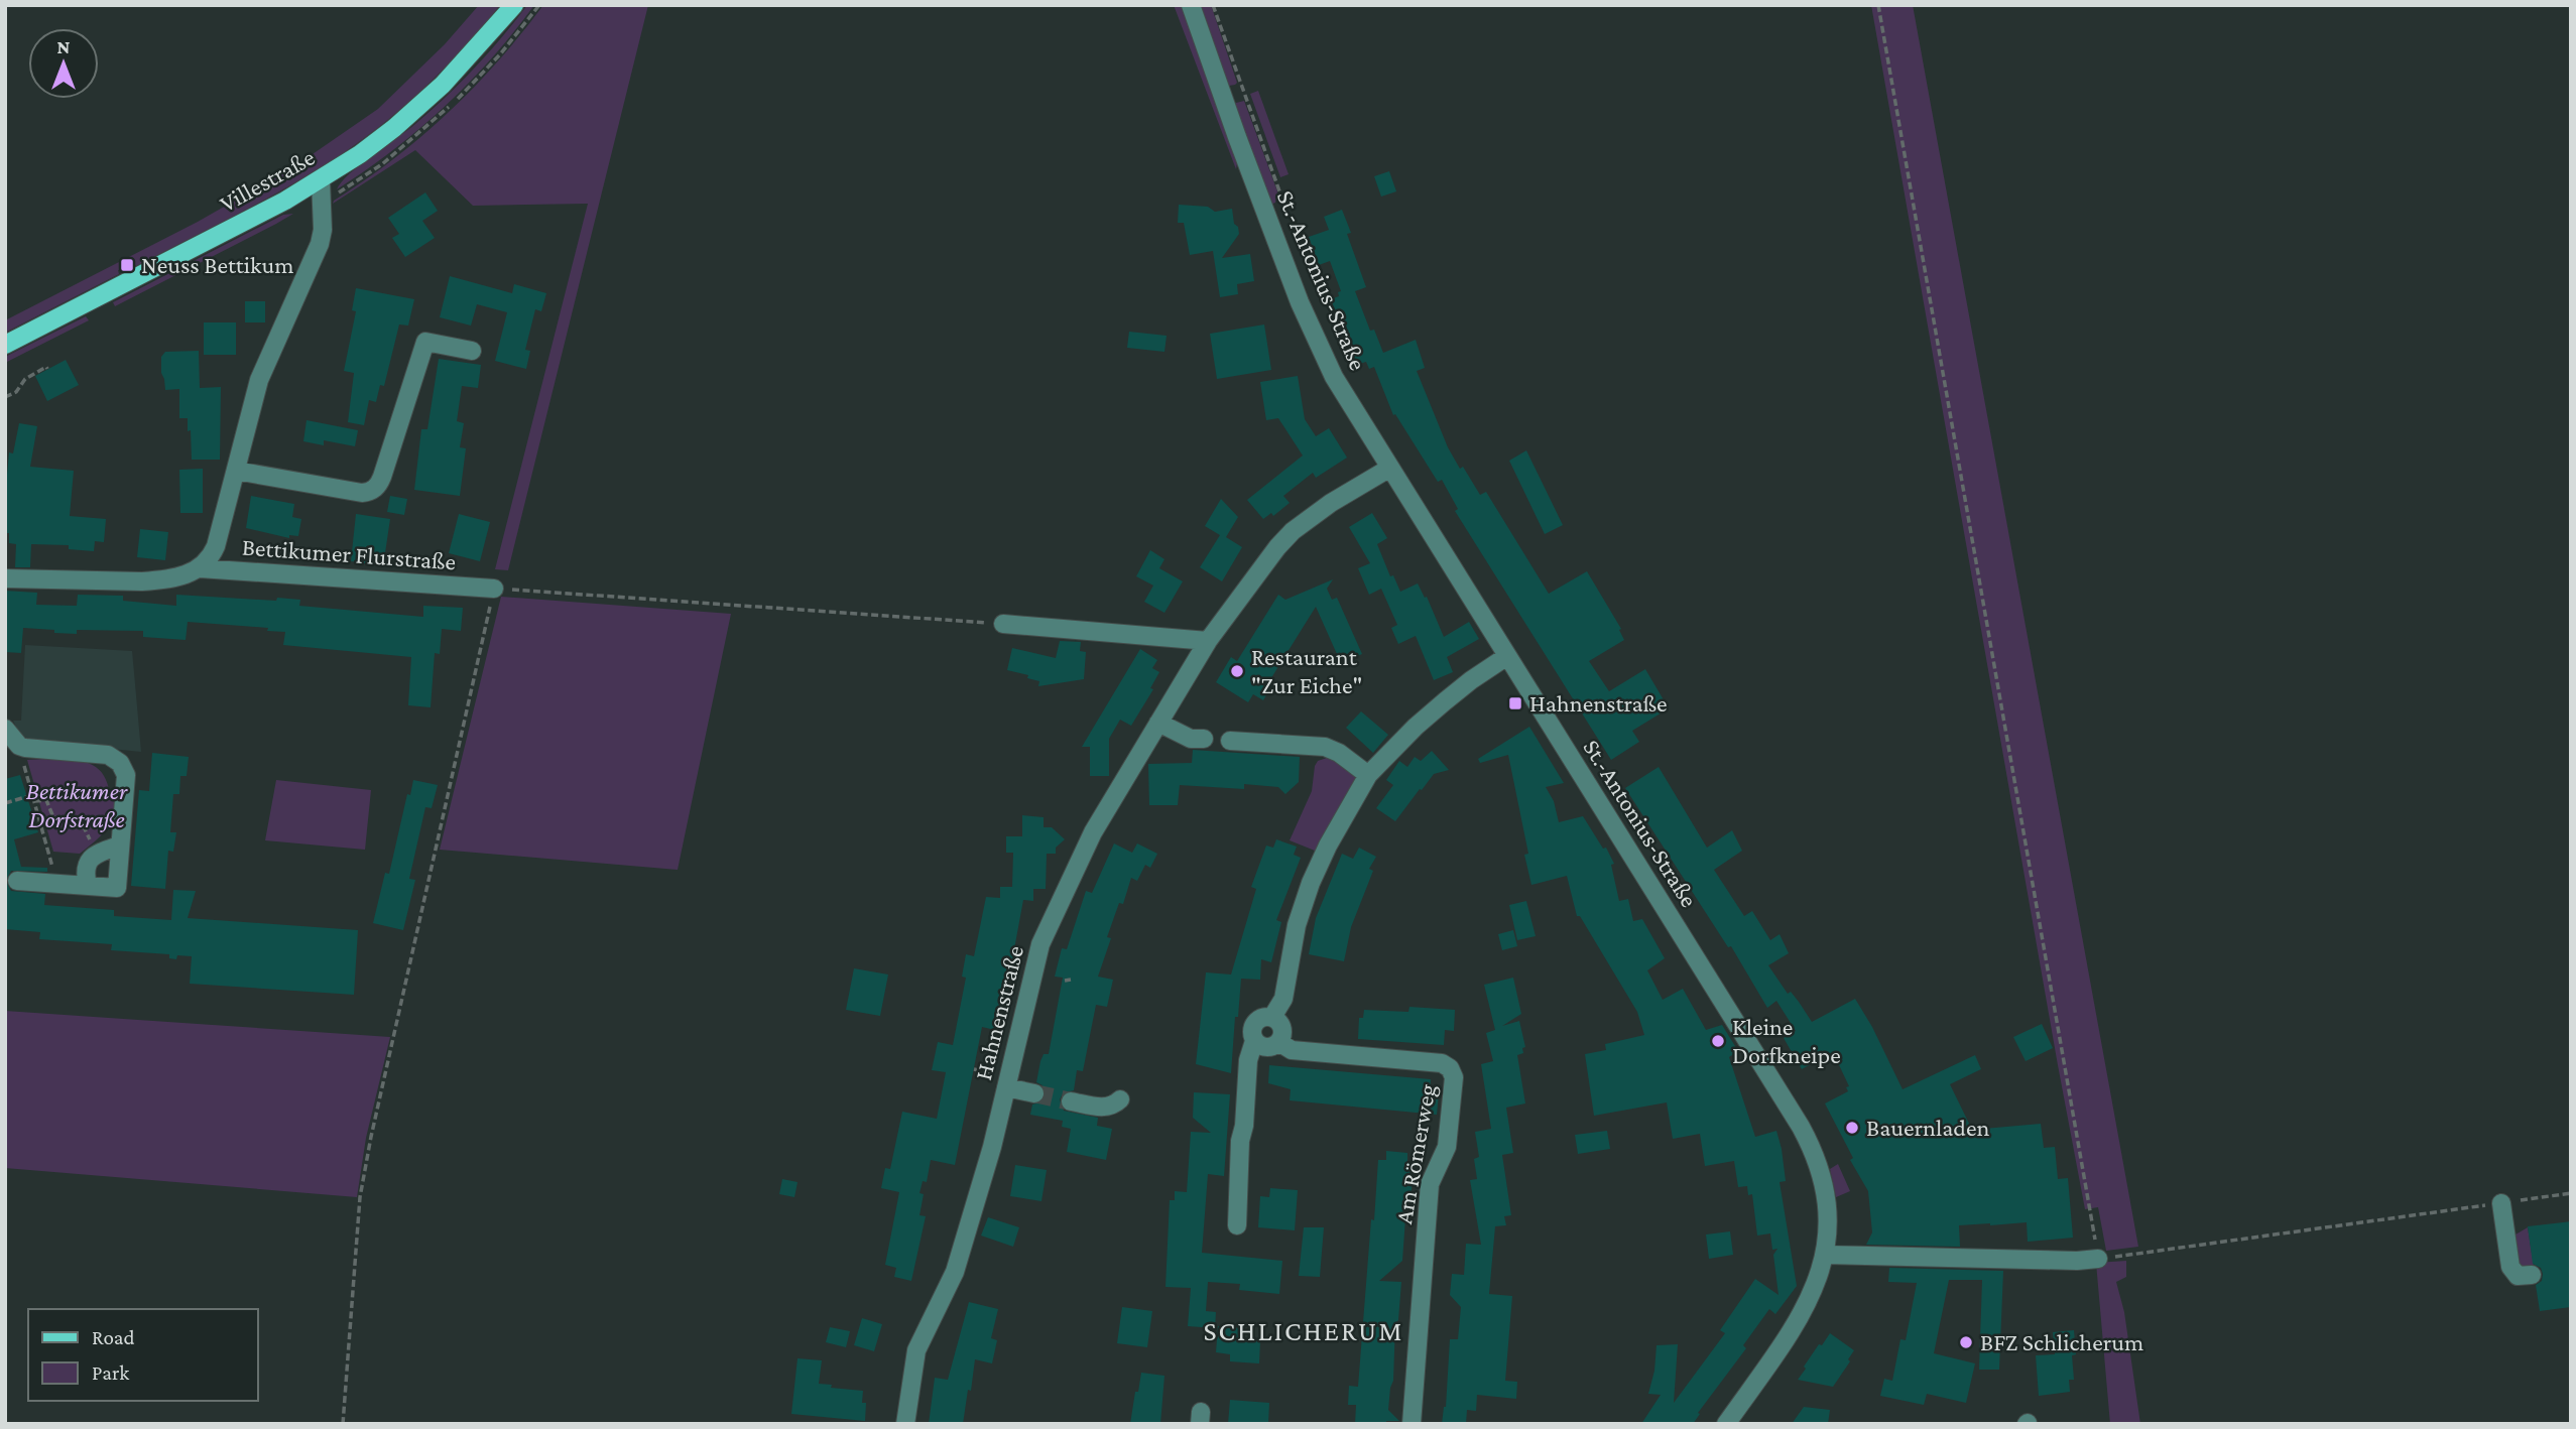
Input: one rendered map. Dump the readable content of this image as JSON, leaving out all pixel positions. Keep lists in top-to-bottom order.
{
  "streets": {
    "main road": ["Villestraße"],
    "street": [
      "St.-Antonius-Straße",
      "Bettikumer Flurstraße",
      "Hahnenstraße",
      "Am Römerweg"
    ]
  },
  "crossings": [
    ["Villestraße", "Bettikumer Flurstraße"],
    ["St.-Antonius-Straße", "Hahnenstraße"]
  ],
  "districts": ["SCHLICHERUM"],
  "parks": ["Bettikumer Dorfstraße"],
  "places": {
    "transit": ["Neuss Bettikum", "Hahnenstraße"],
    "other": [
      "Restaurant \"Zur Eiche\"",
      "Kleine Dorfkneipe",
      "Bauernladen",
      "BFZ Schlicherum"
    ]
  },
  "legend": ["Road", "Park"],
  "north": "top"
}
